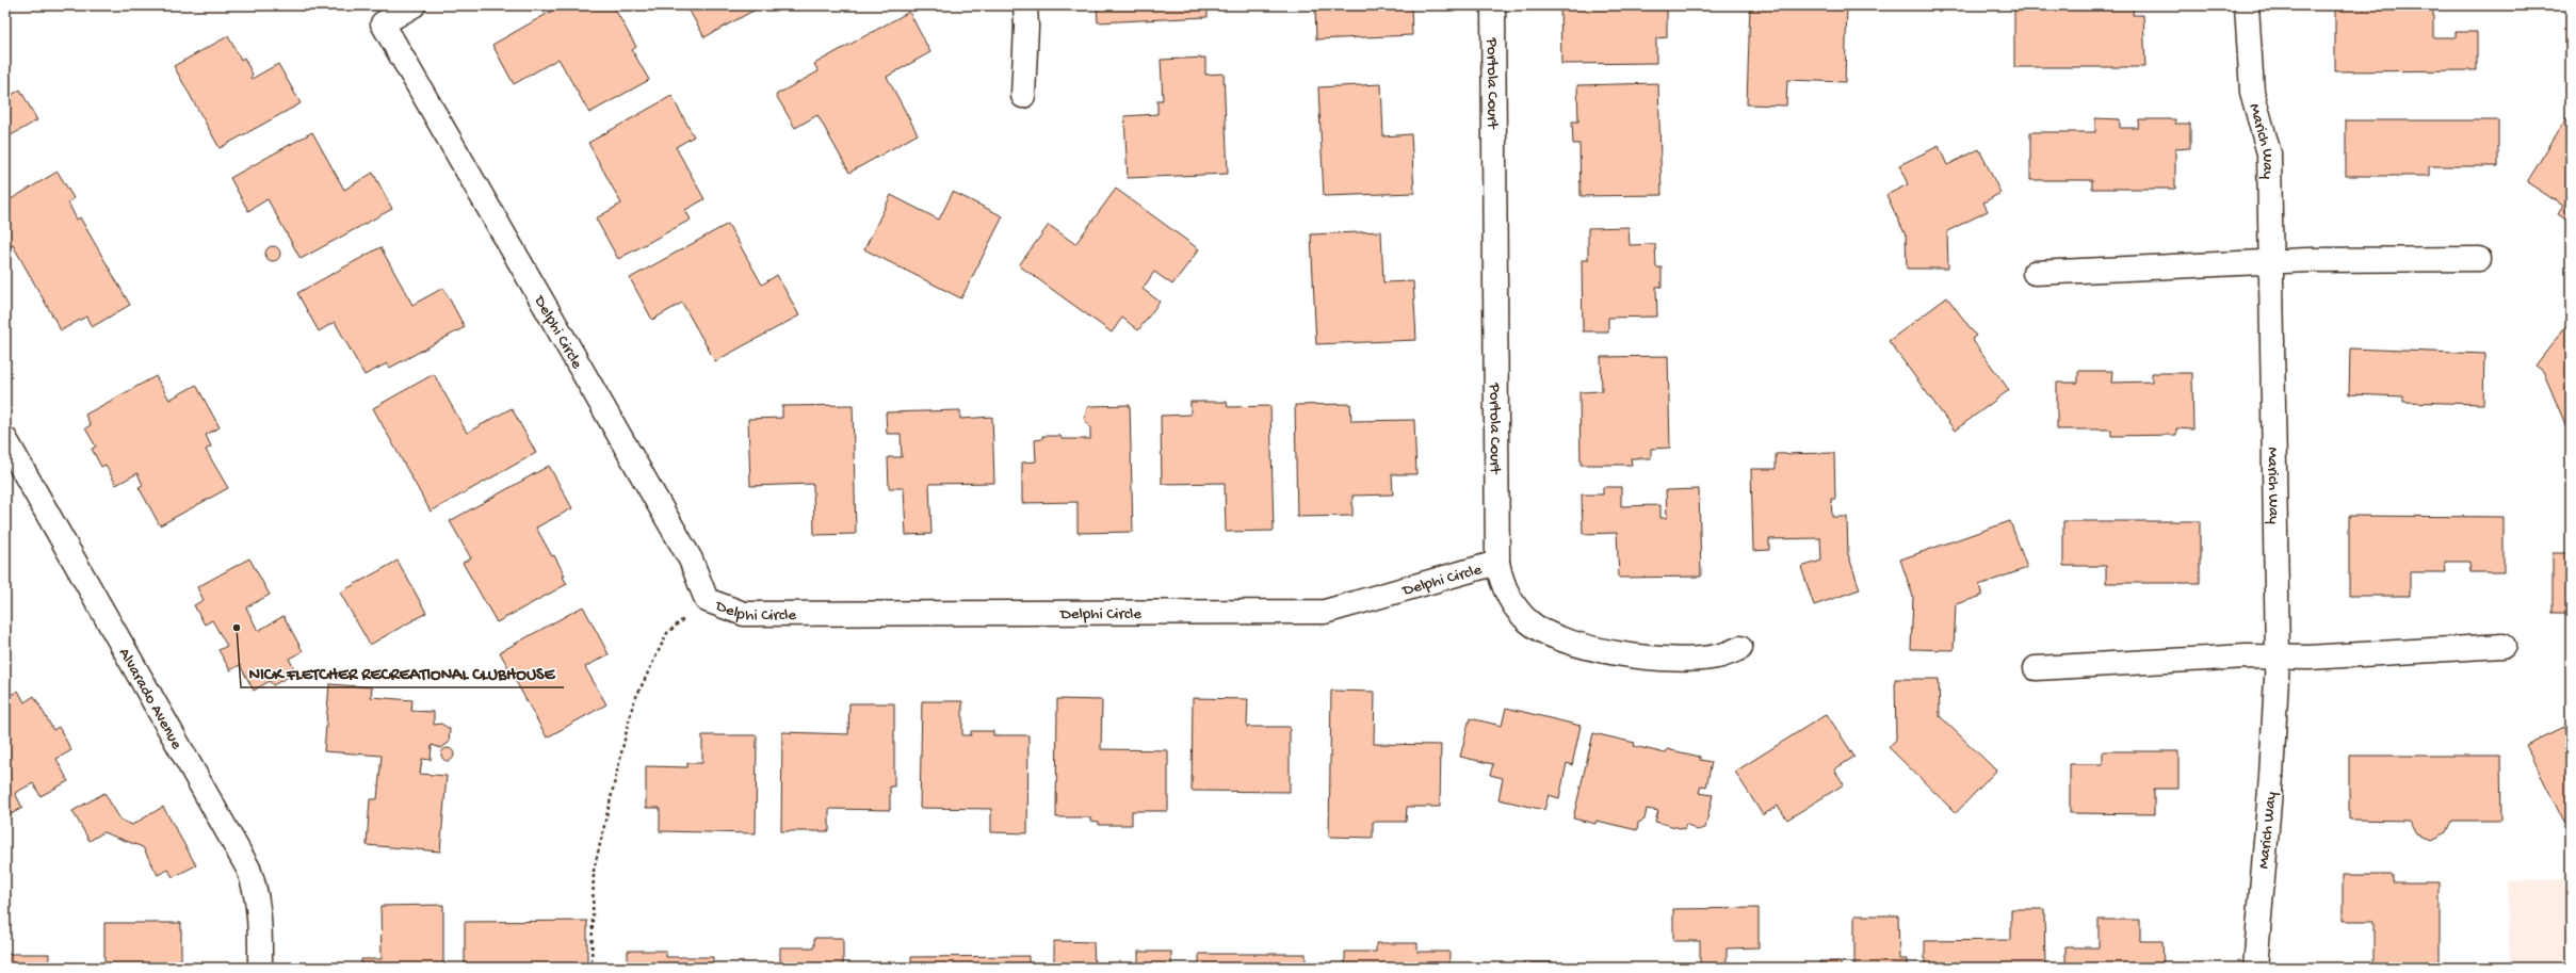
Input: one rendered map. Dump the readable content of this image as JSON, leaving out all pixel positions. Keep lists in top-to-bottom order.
{
  "streets": {
    "street": [
      "Portola Court",
      "Marich Way",
      "Delphi Circle",
      "Alvarado Avenue"
    ]
  },
  "crossings": [
    ["Portola Court", "Delphi Circle"]
  ],
  "places": ["NICK FLETCHER RECREATIONAL CLUBHOUSE"]
}
